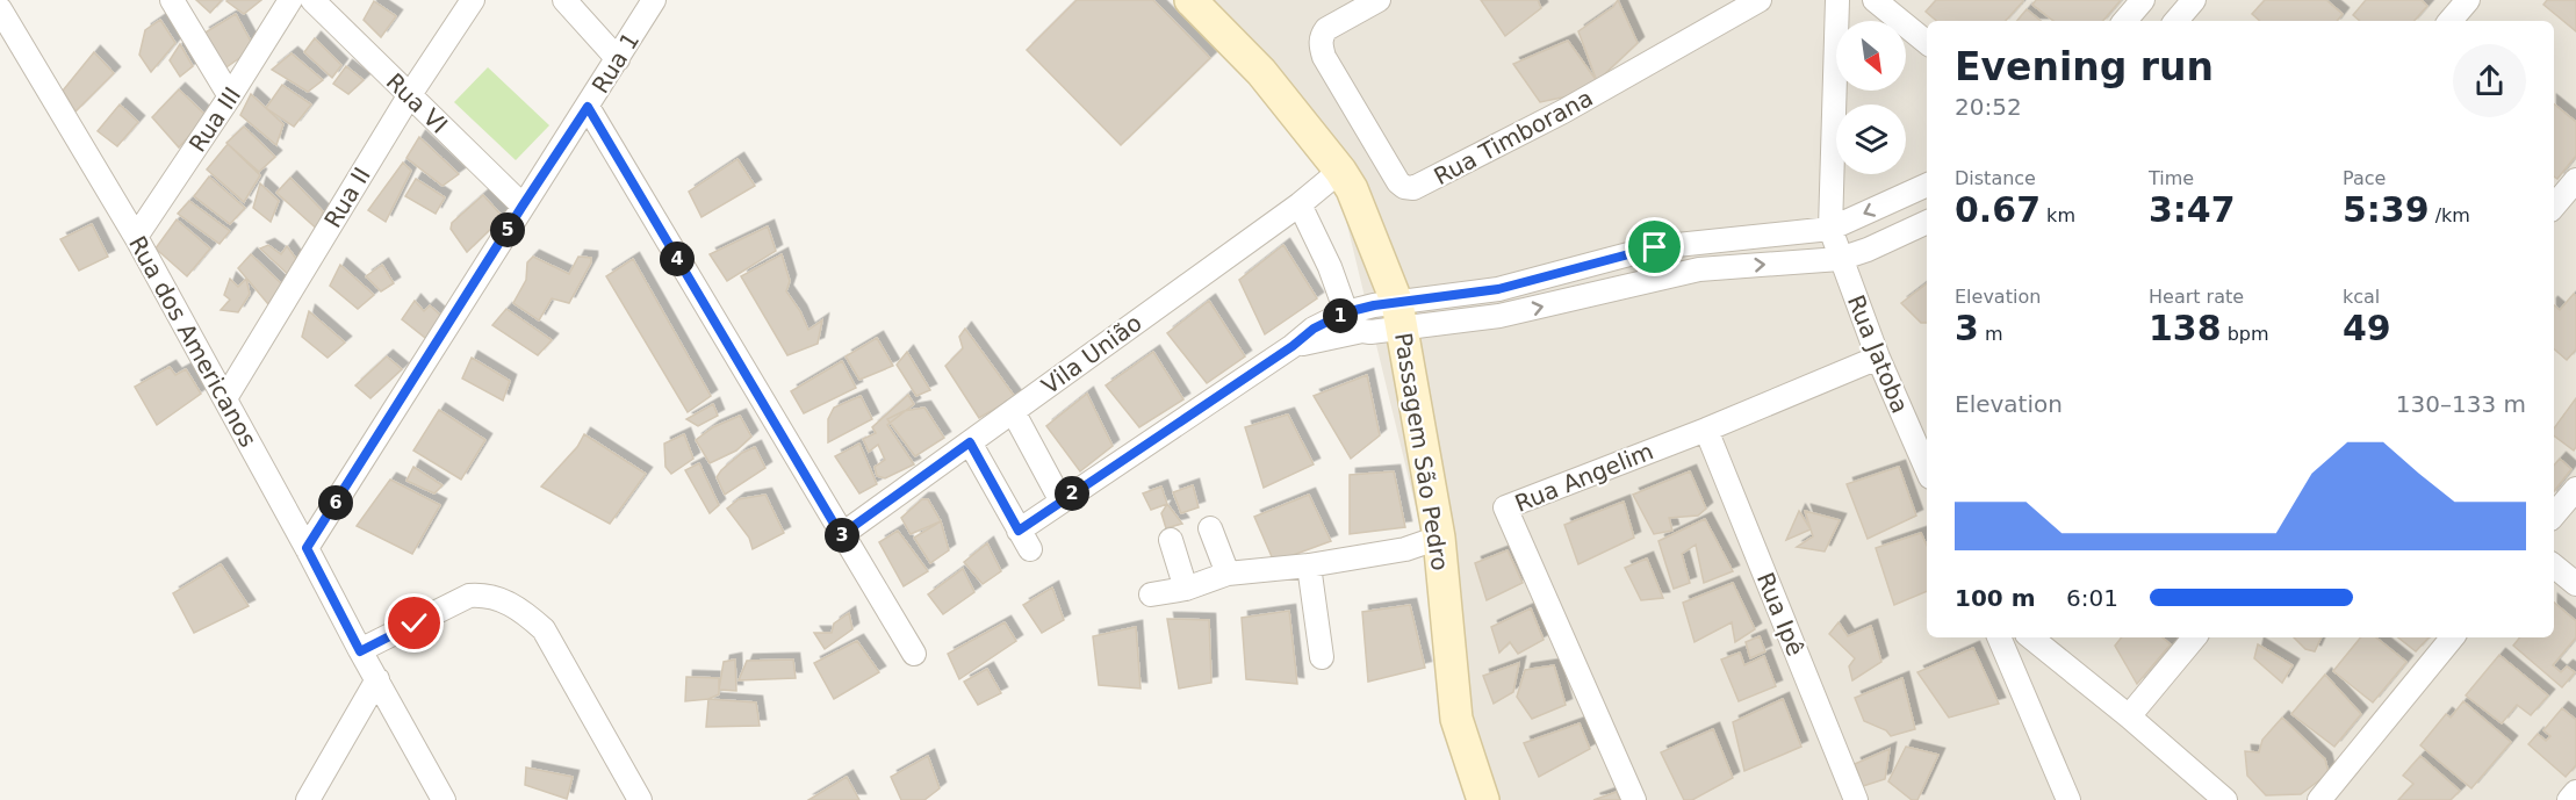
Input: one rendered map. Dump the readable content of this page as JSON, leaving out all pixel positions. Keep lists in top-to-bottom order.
{
  "streets": {
    "street": [
      "Rua 1",
      "Rua VI",
      "Rua III",
      "Rua Timborana",
      "Rua II",
      "Rua dos Americanos",
      "Vila União",
      "Rua Jatoba",
      "Passagem São Pedro",
      "Rua Angelim",
      "Rua Ipê"
    ]
  },
  "crossings": [
    ["Rua 1", "Rua VI"],
    ["Rua 1", "Rua dos Americanos"],
    ["Rua VI", "Rua II"],
    ["Rua III", "Rua dos Americanos"],
    ["Rua II", "Rua dos Americanos"],
    ["Vila União", "Passagem São Pedro"],
    ["Rua Jatoba", "Rua Angelim"],
    ["Rua Angelim", "Rua Ipê"]
  ],
  "north": "bottom right",
  "page": {
    "heading": ["Evening run", "20:52"],
    "stats": [
      ["Distance", "0.67 km"],
      ["Time", "3:47"],
      ["Pace", "5:39 /km"],
      ["Elevation", "3 m"],
      ["Heart rate", "138 bpm"],
      ["kcal", "49"]
    ],
    "pins": [
      "5",
      "4",
      "1",
      "2",
      "6",
      "3"
    ],
    "chart": ["Elevation", "130–133 m"],
    "list": [
      {
        "name": "100 m",
        "note": "6:01"
      }
    ]
  }
}
